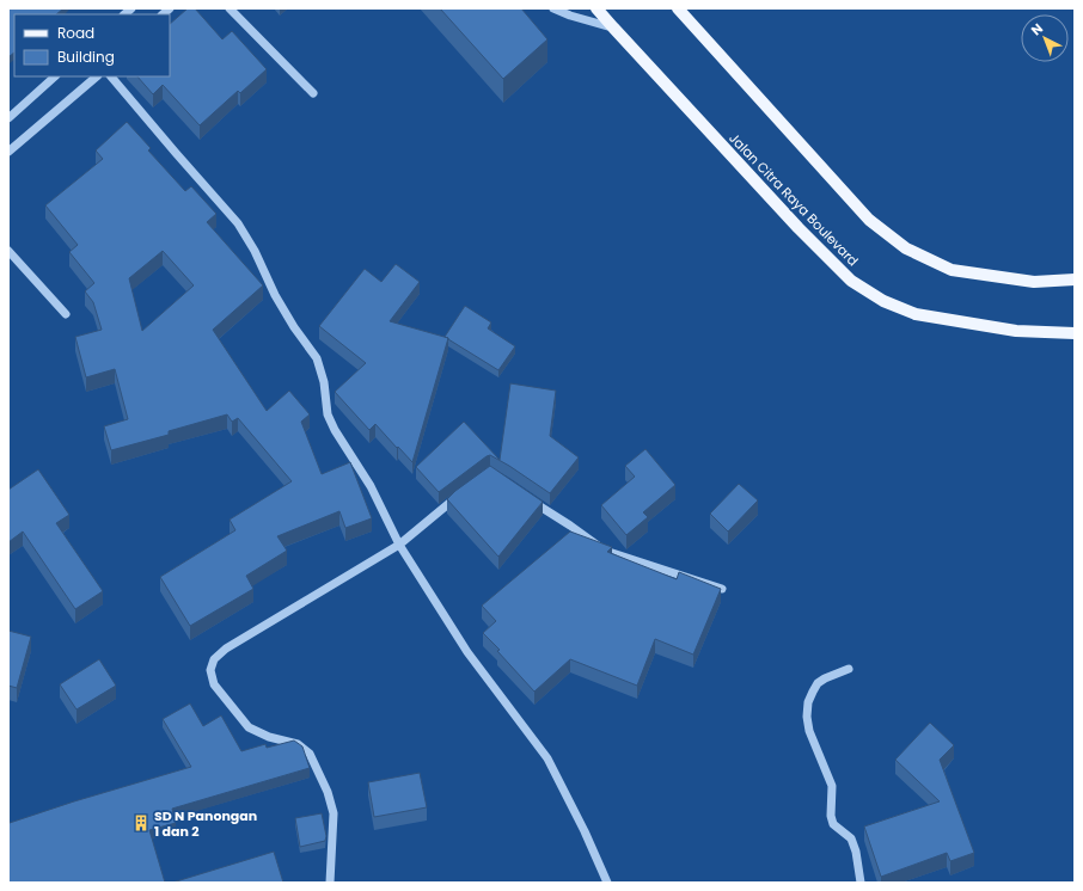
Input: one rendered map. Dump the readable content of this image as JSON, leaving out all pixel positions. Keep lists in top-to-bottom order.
{
  "streets": {
    "main road": ["Jalan Citra Raya Boulevard"]
  },
  "places": {
    "building": ["SD N Panongan 1 dan 2"]
  },
  "legend": ["Road", "Building"],
  "north": "top left"
}
